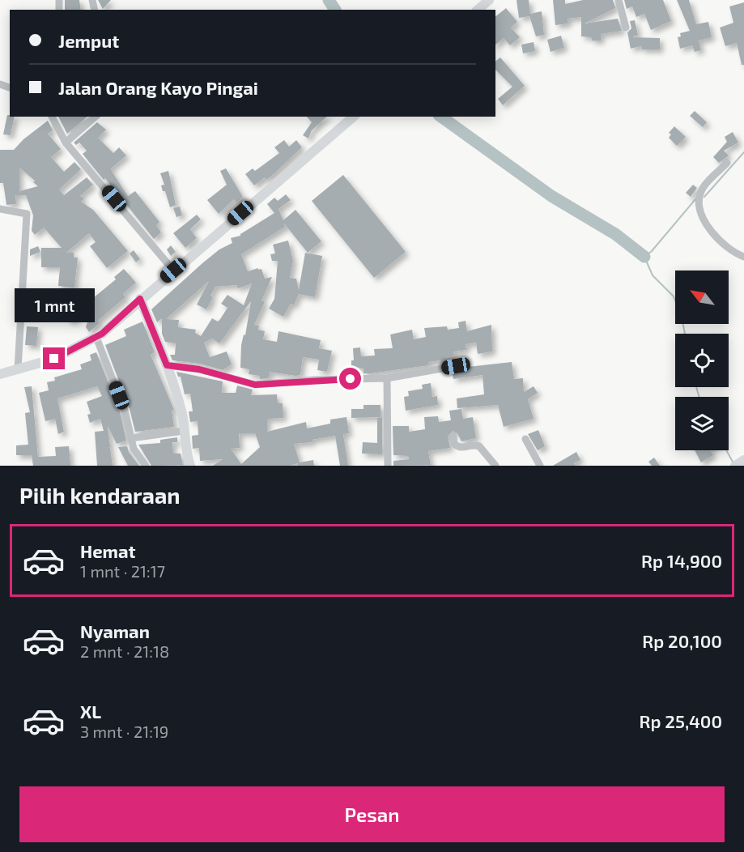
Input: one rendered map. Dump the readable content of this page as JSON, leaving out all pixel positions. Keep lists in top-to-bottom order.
{
  "north": "top left",
  "page": {
    "banner": ["Jemput", "Jalan Orang Kayo Pingai"],
    "bubble": "1 mnt",
    "heading": "Pilih kendaraan",
    "list": [
      {
        "name": "Hemat",
        "note": "1 mnt · 21:17",
        "value": "Rp 14,900"
      },
      {
        "name": "Nyaman",
        "note": "2 mnt · 21:18",
        "value": "Rp 20,100"
      },
      {
        "name": "XL",
        "note": "3 mnt · 21:19",
        "value": "Rp 25,400"
      }
    ],
    "buttons": "Pesan"
  }
}
